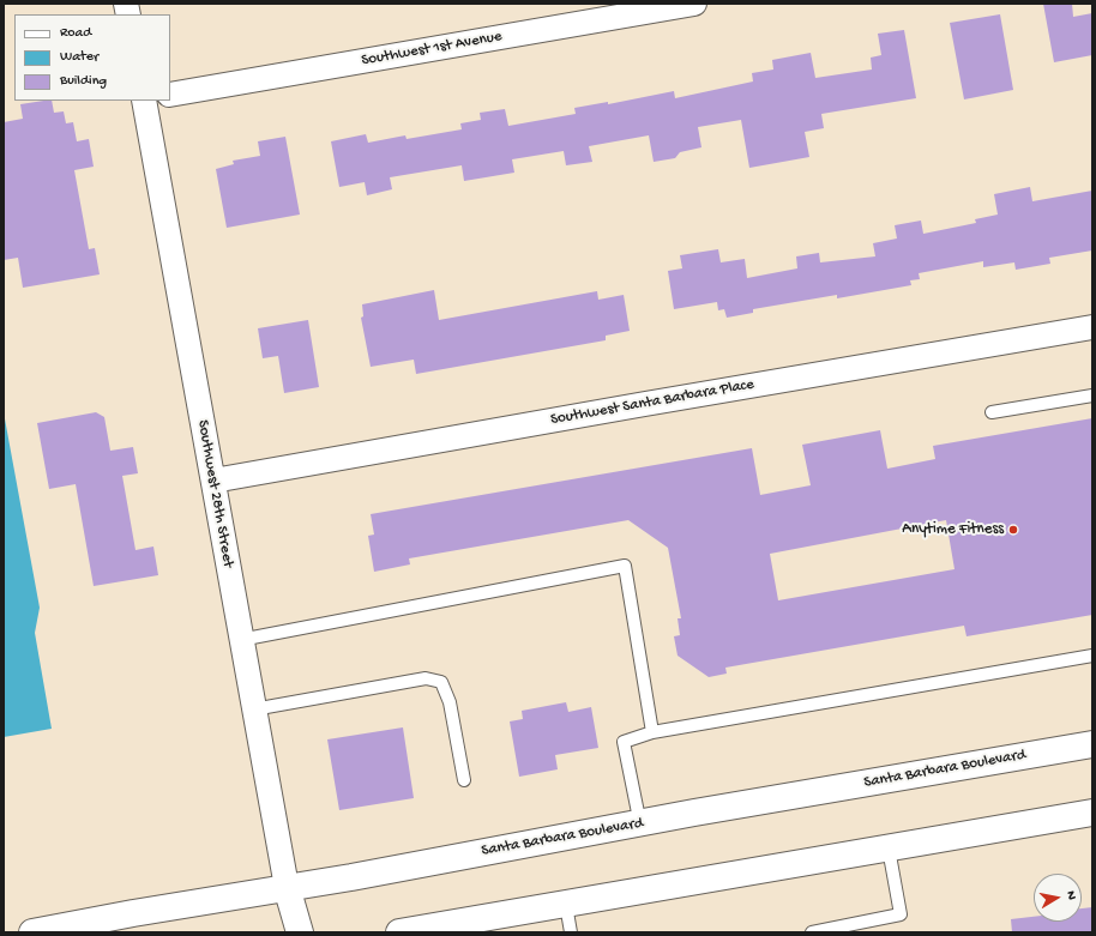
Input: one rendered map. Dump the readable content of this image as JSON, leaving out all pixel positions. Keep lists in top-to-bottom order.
{
  "streets": {
    "main road": ["Santa Barbara Boulevard"],
    "street": ["Southwest 1st Avenue", "Southwest Santa Barbara Place", "Southwest 28th Street"]
  },
  "crossings": [
    ["Southwest Santa Barbara Place", "Southwest 28th Street"],
    ["Southwest 28th Street", "Santa Barbara Boulevard"]
  ],
  "places": ["Anytime Fitness"],
  "legend": ["Road", "Water", "Building"],
  "north": "right"
}
